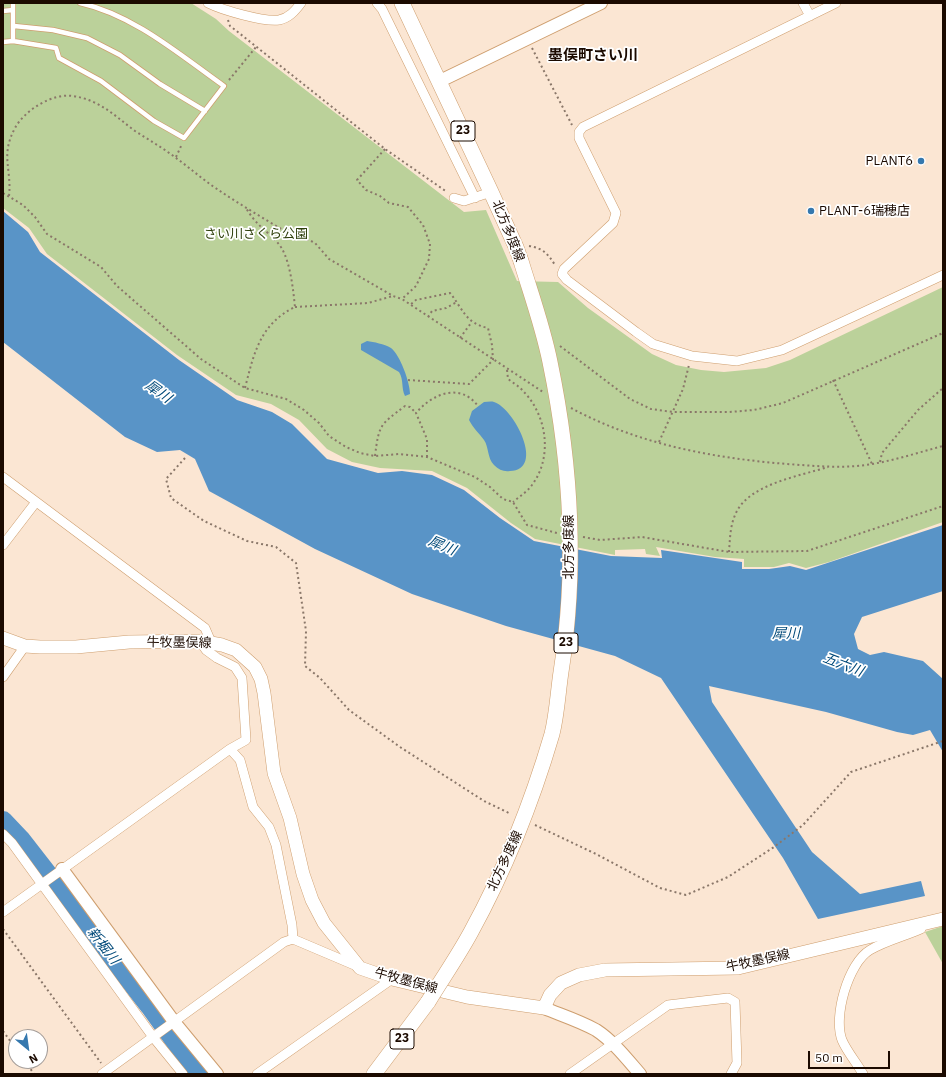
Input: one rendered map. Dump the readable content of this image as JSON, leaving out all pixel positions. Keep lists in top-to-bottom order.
{
  "streets": {
    "main road": ["23", "北方多度線", "牛牧墨俣線"]
  },
  "districts": ["墨俣町さい川"],
  "water": ["犀川", "五六川", "新堀川"],
  "parks": ["さい川さくら公園"],
  "places": ["PLANT6", "PLANT-6瑞穂店"],
  "scale_bar": "50 m",
  "north": "bottom right"
}
